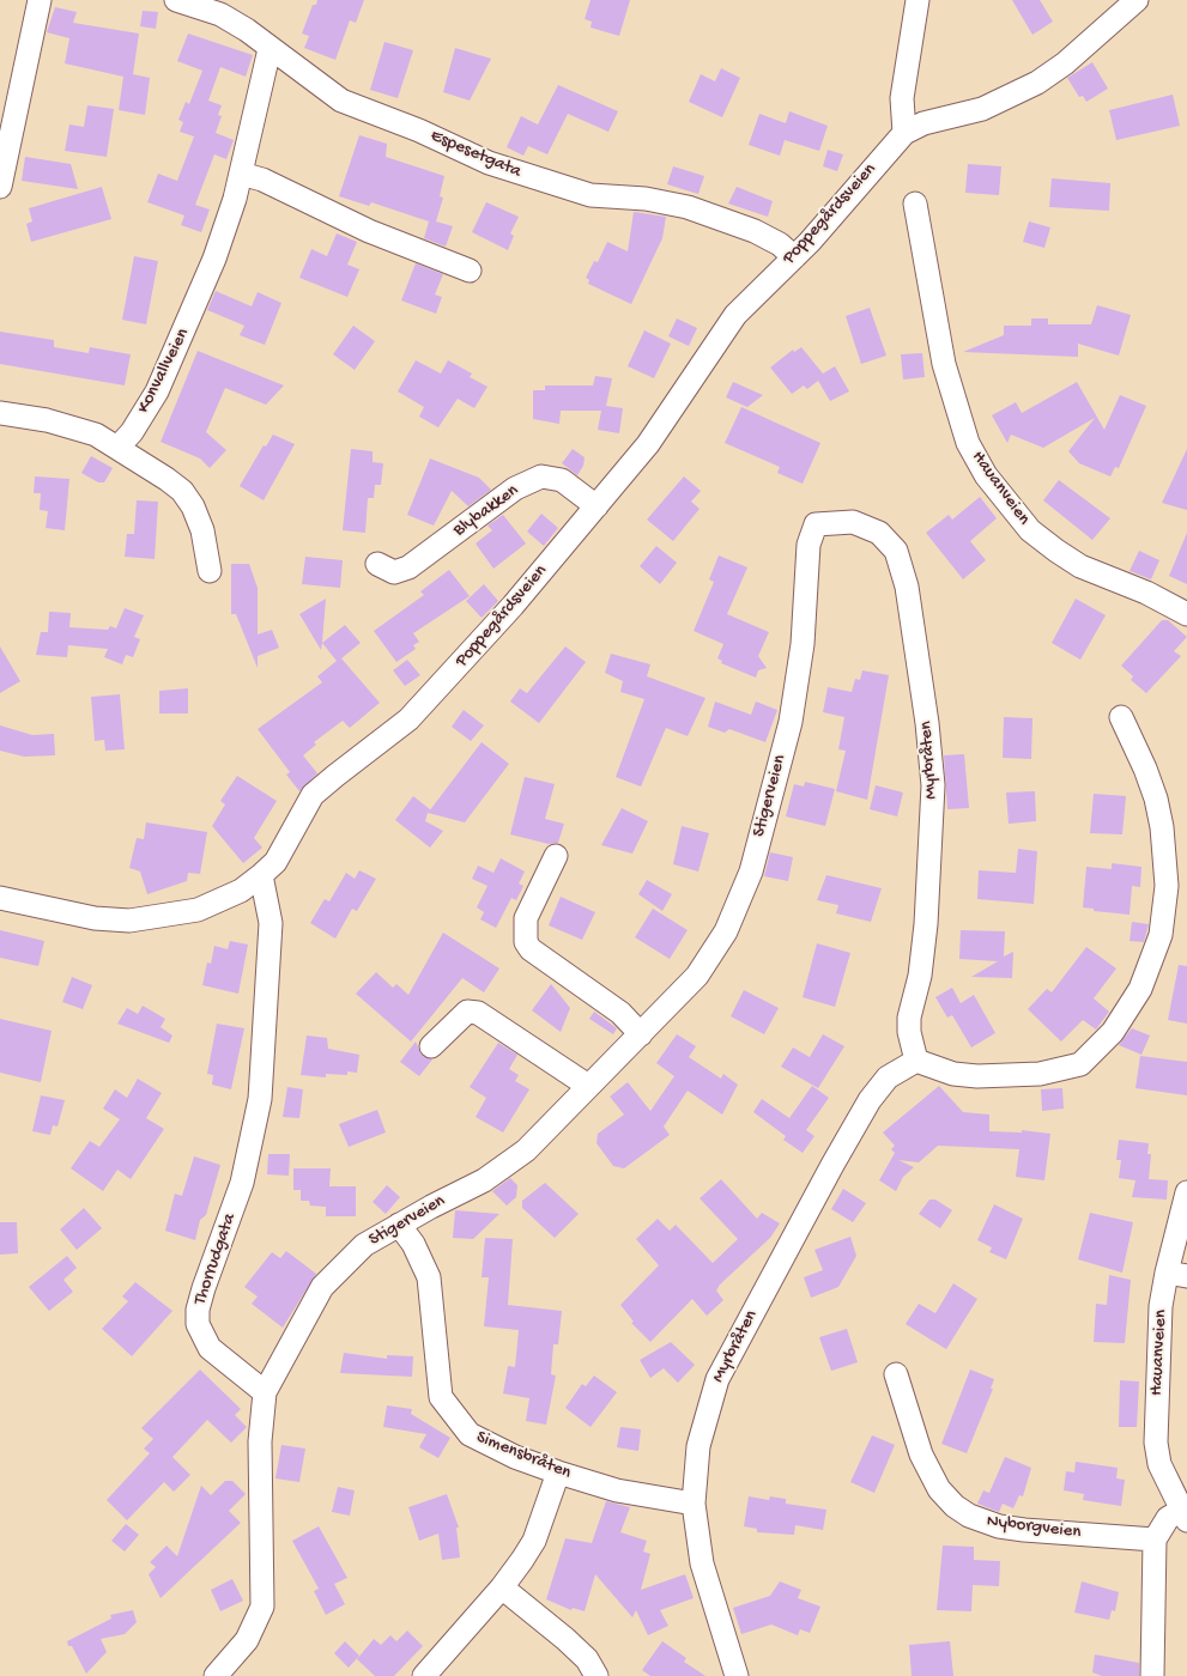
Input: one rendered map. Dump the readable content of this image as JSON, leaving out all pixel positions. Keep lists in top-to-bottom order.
{
  "streets": {
    "street": [
      "Espesetgata",
      "Poppegårdsveien",
      "Konvallveien",
      "Hauanveien",
      "Blybakken",
      "Myrbråten",
      "Stigerveien",
      "Thorrudgata",
      "Simensbråten",
      "Nyborgveien"
    ]
  },
  "crossings": [
    ["Espesetgata", "Poppegårdsveien"],
    ["Espesetgata", "Konvallveien"],
    ["Poppegårdsveien", "Blybakken"],
    ["Poppegårdsveien", "Thorrudgata"],
    ["Myrbråten", "Stigerveien"],
    ["Myrbråten", "Simensbråten"],
    ["Stigerveien", "Thorrudgata"],
    ["Stigerveien", "Simensbråten"]
  ]
}
